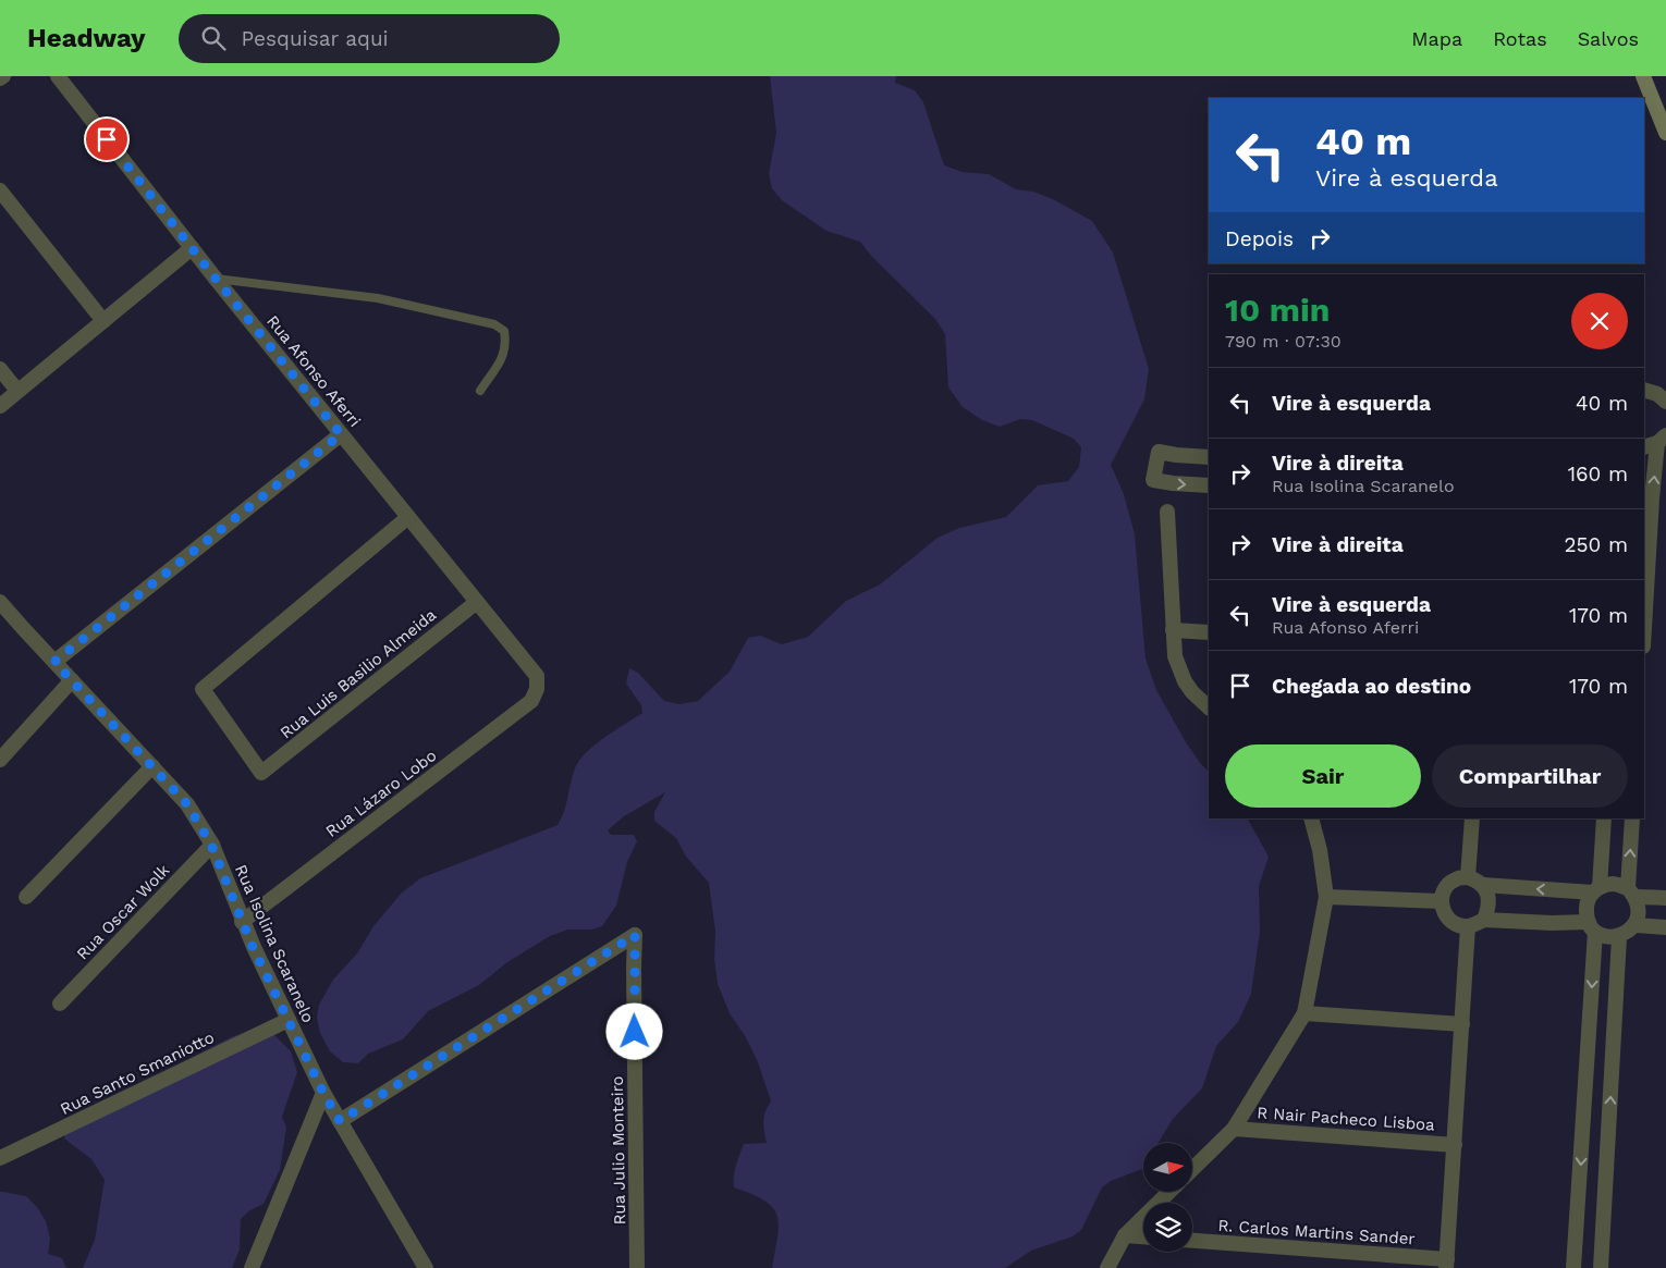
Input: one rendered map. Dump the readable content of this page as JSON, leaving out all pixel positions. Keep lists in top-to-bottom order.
{
  "streets": {
    "street": [
      "Rua Afonso Aferri",
      "Rua Luis Basilio Almeida",
      "Rua Lázaro Lobo",
      "Rua Oscar Wolk",
      "Rua Isolina Scaranelo",
      "Rua Santo Smaniotto",
      "R Nair Pacheco Lisboa",
      "Rua Julio Monteiro",
      "R. Carlos Martins Sander"
    ]
  },
  "crossings": [
    ["Rua Afonso Aferri", "Rua Luis Basilio Almeida"],
    ["Rua Afonso Aferri", "Rua Lázaro Lobo"],
    ["Rua Lázaro Lobo", "Rua Isolina Scaranelo"],
    ["Rua Oscar Wolk", "Rua Isolina Scaranelo"],
    ["Rua Isolina Scaranelo", "Rua Santo Smaniotto"],
    ["Rua Isolina Scaranelo", "Rua Julio Monteiro"]
  ],
  "north": "right",
  "page": {
    "header": "Headway",
    "search": "Pesquisar aqui",
    "nav": ["Mapa", "Rotas", "Salvos"],
    "turn": ["40 m", "Vire à esquerda"],
    "then": "Depois",
    "heading": ["10 min", "790 m · 07:30"],
    "list": [
      {
        "name": "Vire à esquerda",
        "value": "40 m"
      },
      {
        "name": "Vire à direita",
        "note": "Rua Isolina Scaranelo",
        "value": "160 m"
      },
      {
        "name": "Vire à direita",
        "value": "250 m"
      },
      {
        "name": "Vire à esquerda",
        "note": "Rua Afonso Aferri",
        "value": "170 m"
      },
      {
        "name": "Chegada ao destino",
        "value": "170 m"
      }
    ],
    "buttons": ["Sair", "Compartilhar"]
  }
}
